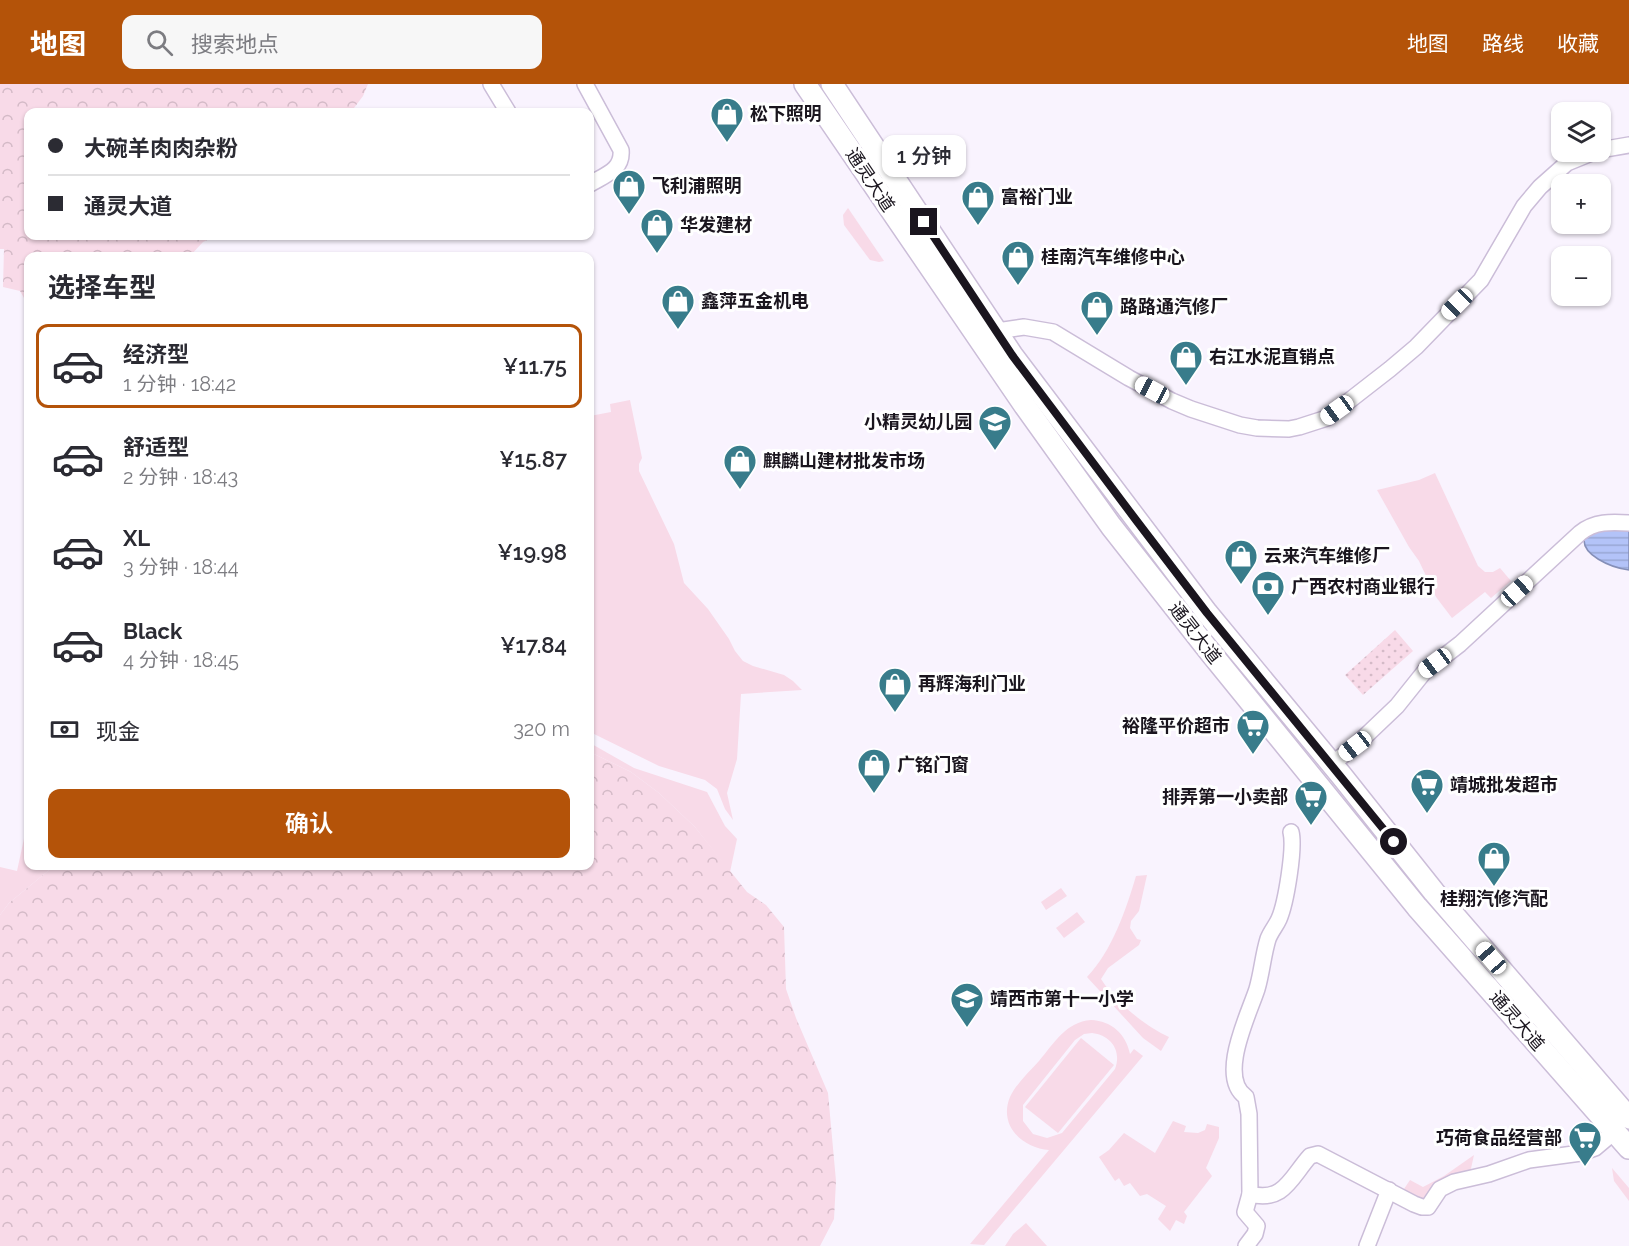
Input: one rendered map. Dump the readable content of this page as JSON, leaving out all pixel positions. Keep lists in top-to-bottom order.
{
  "streets": {
    "main road": ["通灵大道"]
  },
  "places": {
    "shop": [
      "松下照明",
      "飞利浦照明",
      "富裕门业",
      "华发建材",
      "桂南汽车维修中心",
      "鑫萍五金机电",
      "路路通汽修厂",
      "右江水泥直销点",
      "麒麟山建材批发市场",
      "云来汽车维修厂",
      "再辉海利门业",
      "广铭门窗",
      "桂翔汽修汽配"
    ],
    "school or university": ["小精灵幼儿园", "靖西市第十一小学"],
    "bank": ["广西农村商业银行"],
    "supermarket": [
      "裕隆平价超市",
      "靖城批发超市",
      "排弄第一小卖部",
      "巧荷食品经营部"
    ]
  },
  "page": {
    "header": "地图",
    "search": "搜索地点",
    "nav": ["地图", "路线", "收藏"],
    "map_buttons": ["+", "−"],
    "banner": ["大碗羊肉肉杂粉", "通灵大道"],
    "bubble": "1 分钟",
    "heading": "选择车型",
    "list": [
      {
        "name": "经济型",
        "note": "1 分钟 · 18:42",
        "value": "¥11.75"
      },
      {
        "name": "舒适型",
        "note": "2 分钟 · 18:43",
        "value": "¥15.87"
      },
      {
        "name": "XL",
        "note": "3 分钟 · 18:44",
        "value": "¥19.98"
      },
      {
        "name": "Black",
        "note": "4 分钟 · 18:45",
        "value": "¥17.84"
      }
    ],
    "pay": ["现金", "320 m"],
    "buttons": "确认"
  }
}
